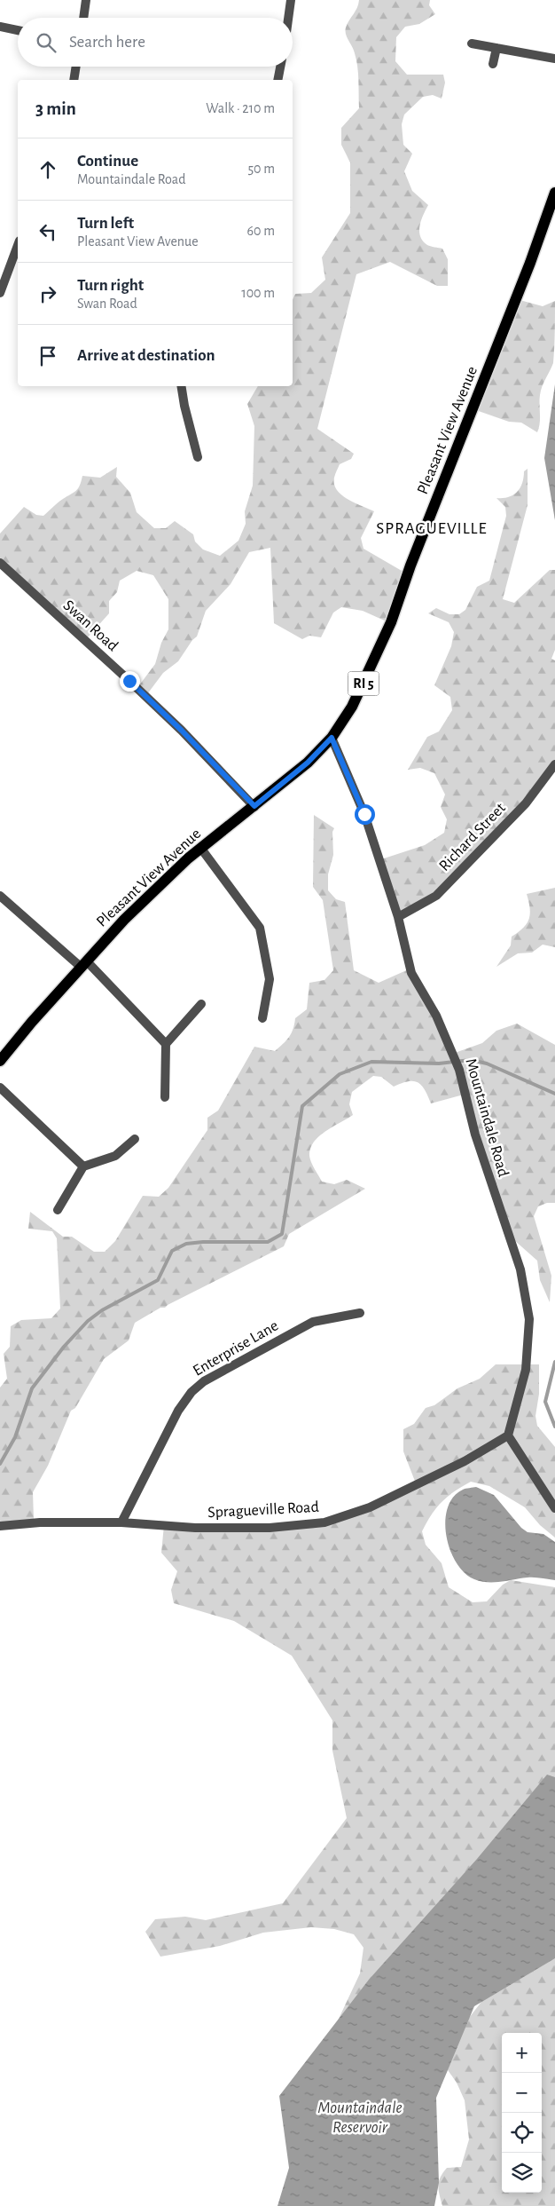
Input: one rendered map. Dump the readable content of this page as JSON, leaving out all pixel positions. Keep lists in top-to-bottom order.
{
  "streets": {
    "main road": ["Pleasant View Avenue", "RI 5"],
    "street": [
      "Swan Road",
      "Richard Street",
      "Mountaindale Road",
      "Enterprise Lane",
      "Spragueville Road"
    ]
  },
  "crossings": [
    ["Pleasant View Avenue", "Swan Road"],
    ["Pleasant View Avenue", "Mountaindale Road"],
    ["Richard Street", "Mountaindale Road"],
    ["Mountaindale Road", "Spragueville Road"],
    ["Enterprise Lane", "Spragueville Road"]
  ],
  "districts": ["SPRAGUEVILLE"],
  "water": ["Mountaindale Reservoir"],
  "page": {
    "search": "Search here",
    "heading": ["3 min", "Walk · 210 m"],
    "list": [
      ["Continue", "Mountaindale Road", "50 m"],
      ["Turn left", "Pleasant View Avenue", "60 m"],
      ["Turn right", "Swan Road", "100 m"],
      "Arrive at destination"
    ],
    "map_buttons": ["+", "−"]
  }
}
